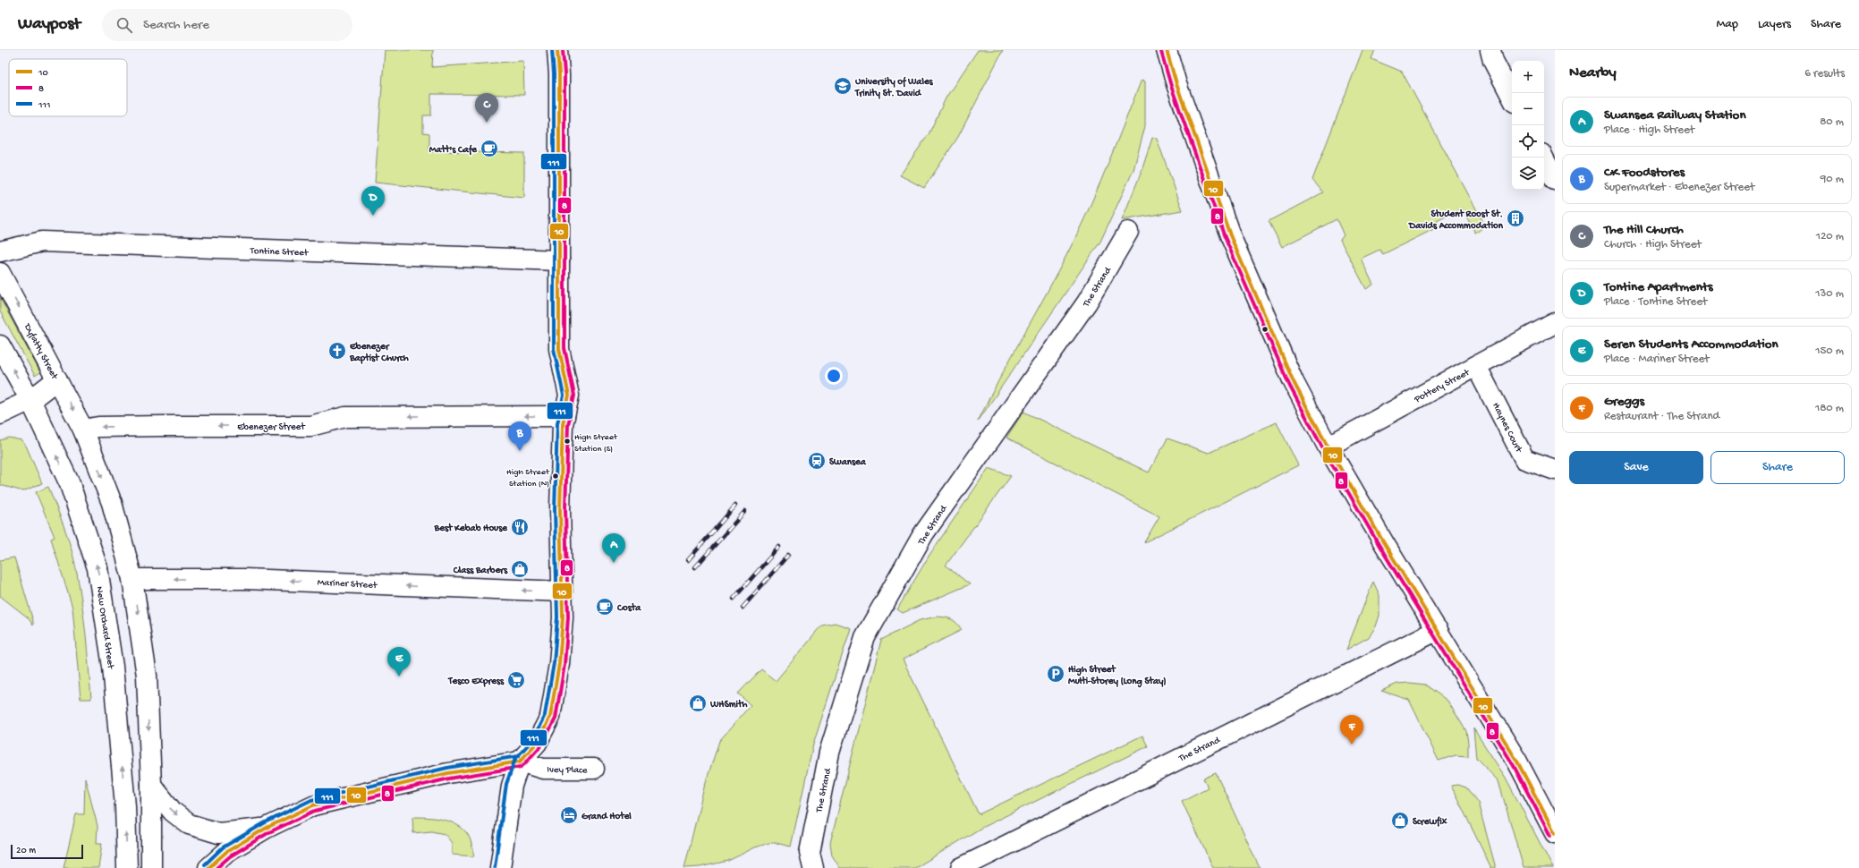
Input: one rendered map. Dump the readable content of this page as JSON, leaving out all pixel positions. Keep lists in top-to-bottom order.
{
  "streets": {
    "street": [
      "Tontine Street",
      "The Strand",
      "Dyfatty Street",
      "Pottery Street",
      "Ebenezer Street",
      "Haynes Court",
      "Mariner Street",
      "New Orchard Street",
      "Ivey Place"
    ]
  },
  "crossings": [
    ["Dyfatty Street", "Ebenezer Street"],
    ["Pottery Street", "Haynes Court"]
  ],
  "one_way": ["Ebenezer Street", "Mariner Street"],
  "places": {
    "school or university": ["University of Wales Trinity St. David"],
    "cafe": ["Matt's Cafe", "Costa"],
    "building": ["Student Roost St. Davids Accommodation"],
    "church": ["Ebenezer Baptist Church"],
    "other": ["High Street Station (S)", "High Street Station (N)"],
    "station": ["Swansea"],
    "restaurant": ["Best Kebab House"],
    "shop": ["Class Barbers", "WHSmith", "Screwfix"],
    "parking": ["High Street Multi-Storey (Long Stay)"],
    "supermarket": ["Tesco Express"],
    "hotel": ["Grand Hotel"]
  },
  "lines": ["transit line 10", "transit line 8", "transit line 111"],
  "legend": ["10", "8", "111"],
  "scale_bar": "20 m",
  "page": {
    "header": "Waypost",
    "search": "Search here",
    "nav": ["Map", "Layers", "Share"],
    "heading": ["Nearby", "6 results"],
    "map_buttons": ["+", "−"],
    "pins": [
      "C",
      "D",
      "B",
      "A",
      "E",
      "F"
    ],
    "list": [
      {
        "mark": "A",
        "name": "Swansea Railway Station",
        "note": "Place · High Street",
        "value": "80 m"
      },
      {
        "mark": "B",
        "name": "CK Foodstores",
        "note": "Supermarket · Ebenezer Street",
        "value": "90 m"
      },
      {
        "mark": "C",
        "name": "The Hill Church",
        "note": "Church · High Street",
        "value": "120 m"
      },
      {
        "mark": "D",
        "name": "Tontine Apartments",
        "note": "Place · Tontine Street",
        "value": "130 m"
      },
      {
        "mark": "E",
        "name": "Seren Students Accommodation",
        "note": "Place · Mariner Street",
        "value": "150 m"
      },
      {
        "mark": "F",
        "name": "Greggs",
        "note": "Restaurant · The Strand",
        "value": "180 m"
      }
    ],
    "buttons": ["Save", "Share"],
    "scale": "20 m"
  }
}
